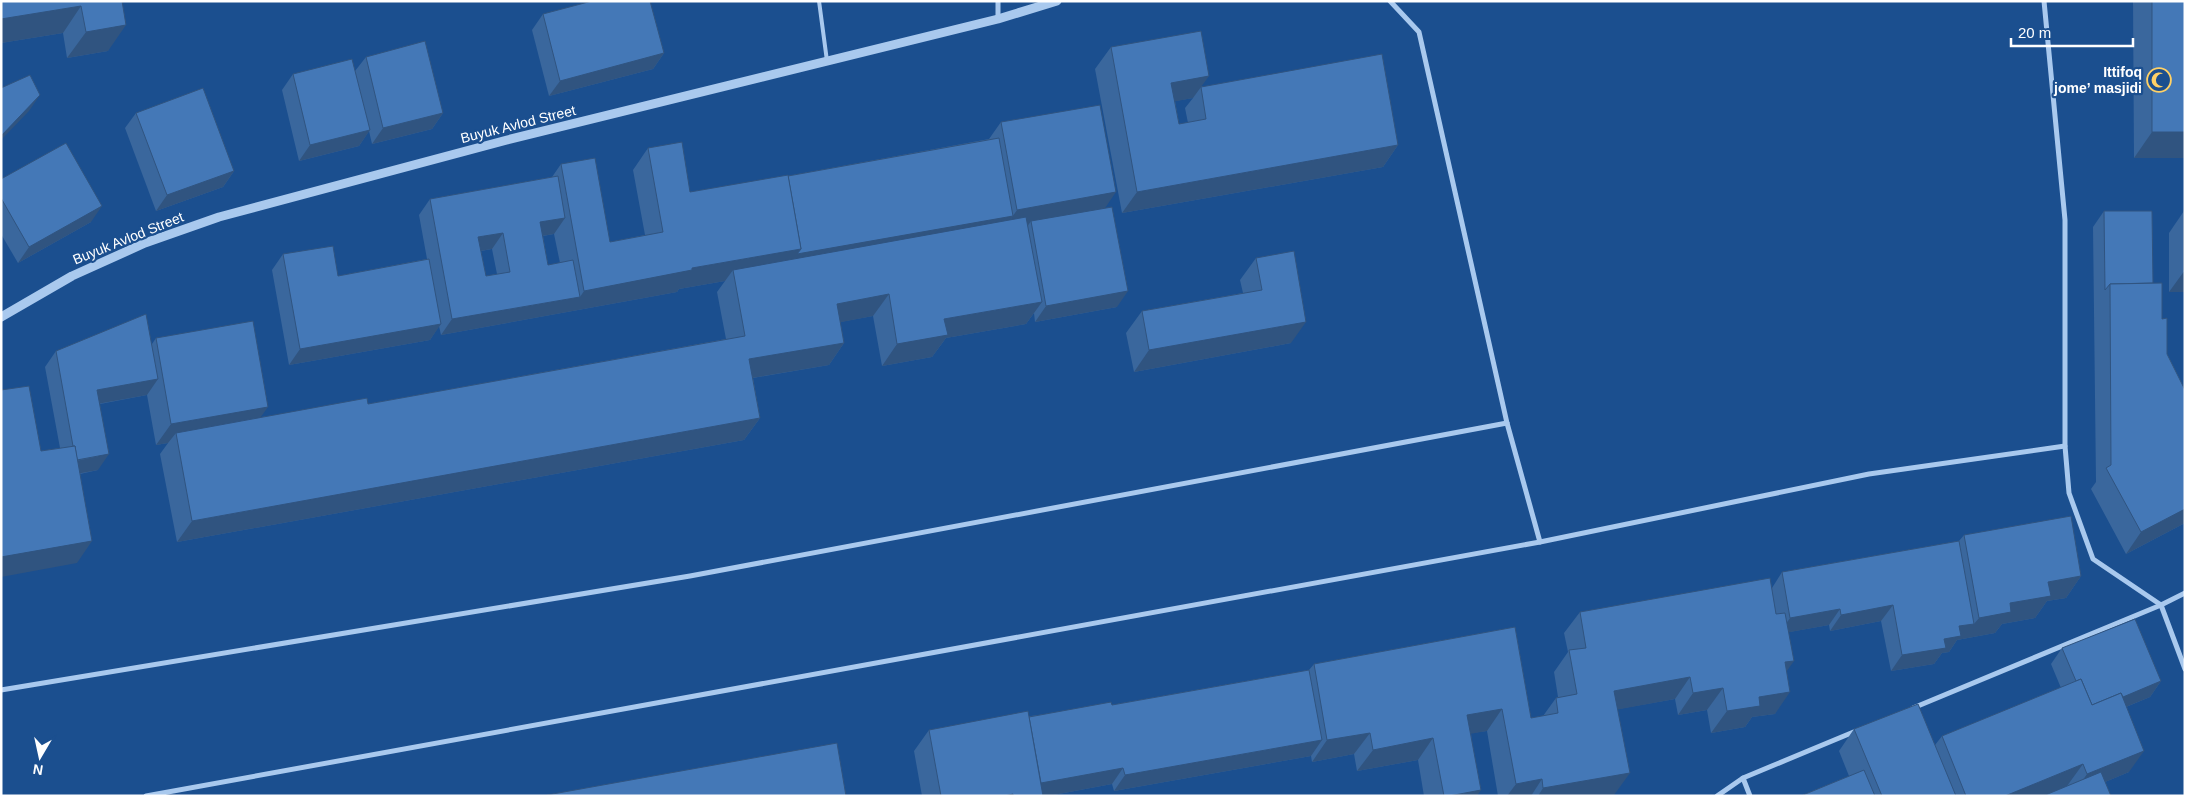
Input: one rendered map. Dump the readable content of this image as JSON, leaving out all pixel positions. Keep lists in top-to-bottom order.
{
  "streets": {
    "street": ["Buyuk Avlod Street"]
  },
  "places": {
    "mosque": ["Ittifoq jome’ masjidi"]
  },
  "scale_bar": "20 m",
  "north": "bottom"
}
